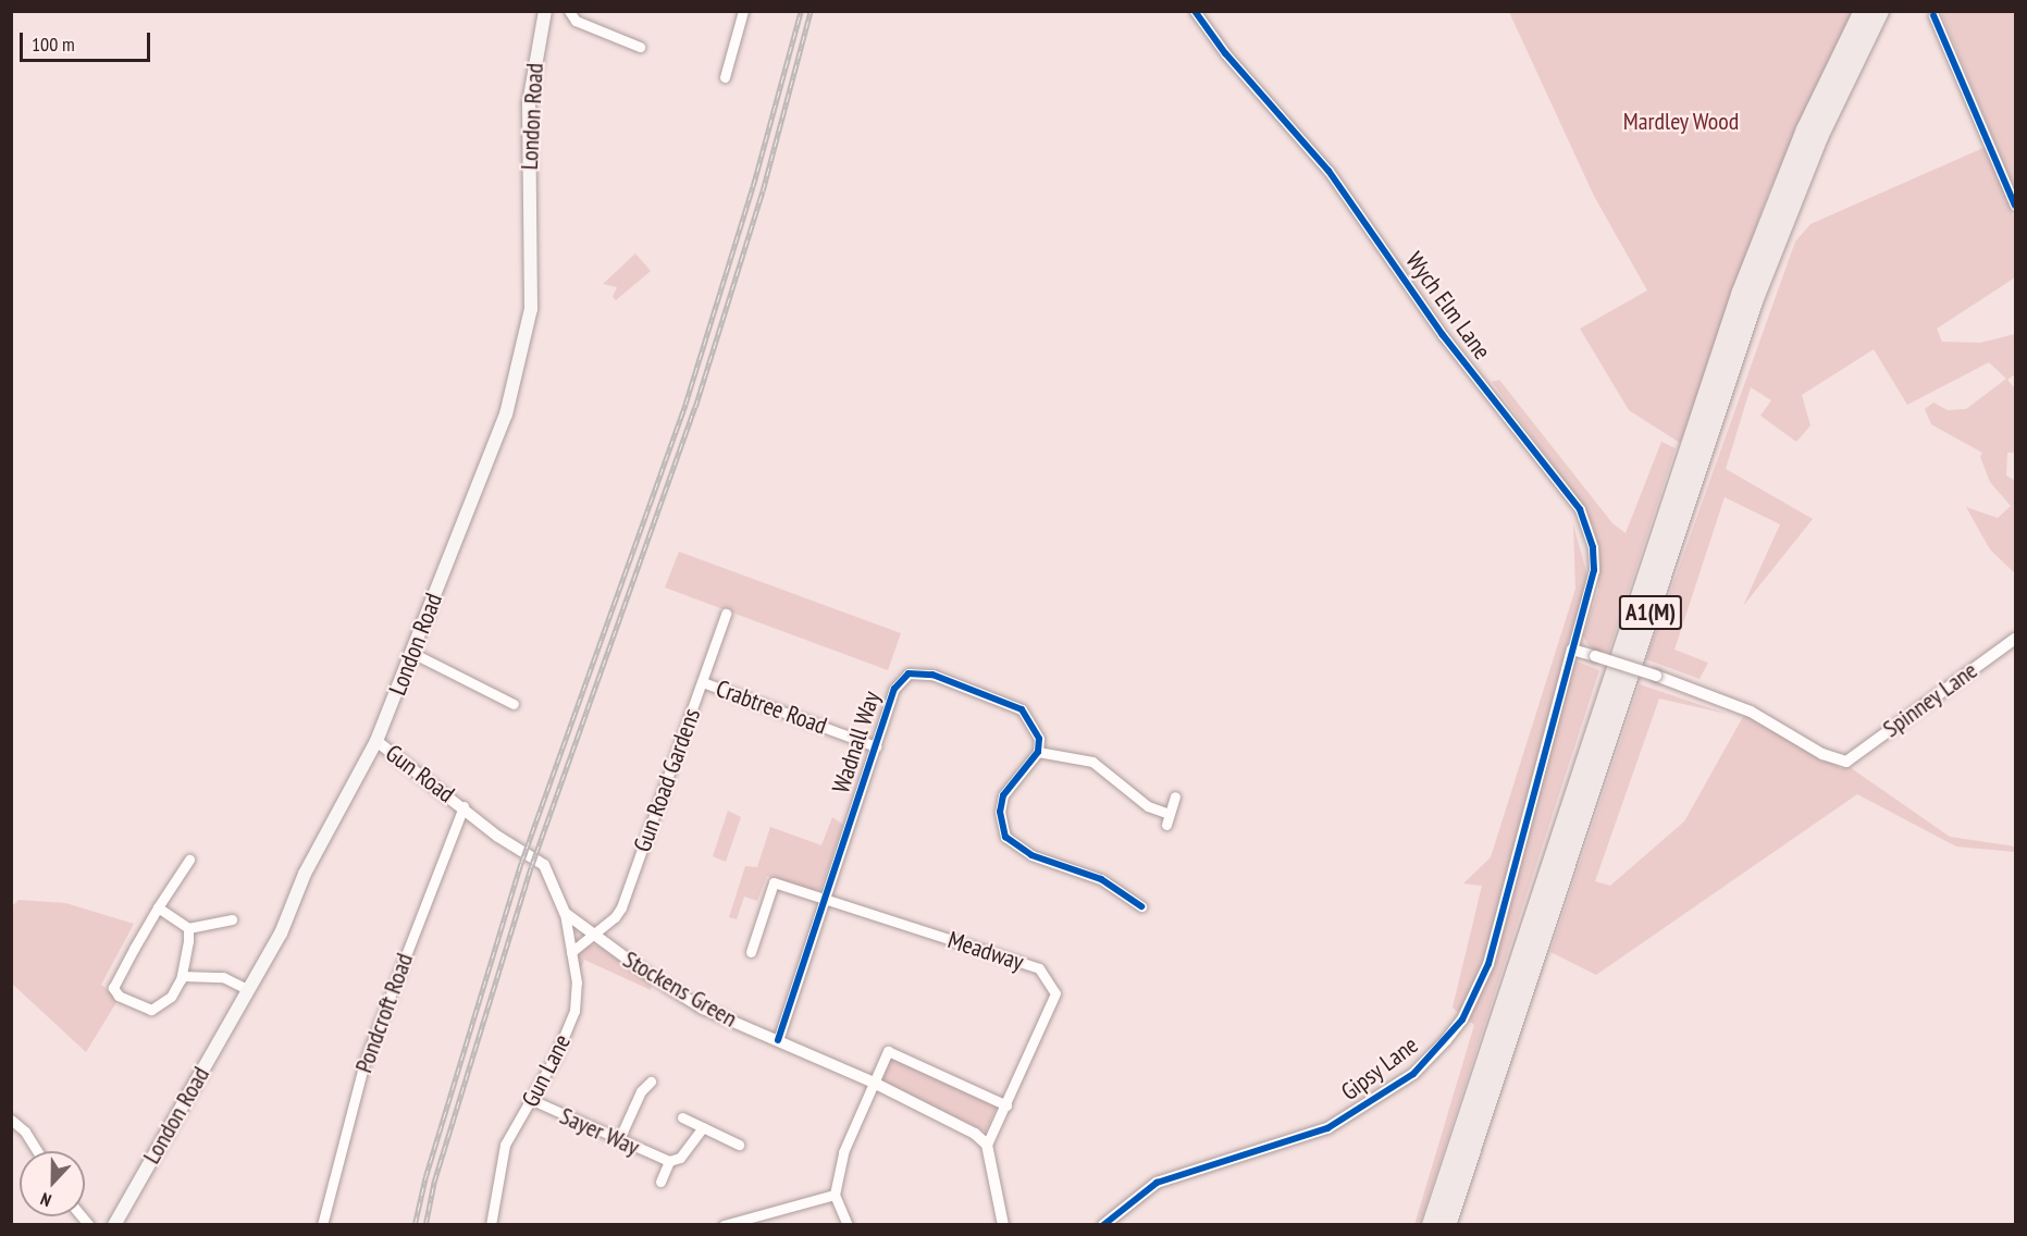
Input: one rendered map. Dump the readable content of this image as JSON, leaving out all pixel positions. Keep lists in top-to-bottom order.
{
  "streets": {
    "highway": ["A1(M)"],
    "main road": ["London Road"],
    "street": [
      "Wych Elm Lane",
      "Spinney Lane",
      "Crabtree Road",
      "Wadnall Way",
      "Gun Road",
      "Gun Road Gardens",
      "Meadway",
      "Stockens Green",
      "Pondcroft Road",
      "Gipsy Lane",
      "Gun Lane",
      "Sayer Way"
    ]
  },
  "crossings": [
    ["London Road", "Gun Road"],
    ["Wych Elm Lane", "Spinney Lane"],
    ["Wych Elm Lane", "Gipsy Lane"],
    ["Spinney Lane", "Gipsy Lane"],
    ["Crabtree Road", "Wadnall Way"],
    ["Crabtree Road", "Gun Road Gardens"],
    ["Wadnall Way", "Meadway"],
    ["Wadnall Way", "Stockens Green"],
    ["Gun Road", "Stockens Green"],
    ["Gun Road", "Pondcroft Road"],
    ["Gun Road", "Gun Lane"],
    ["Gun Road Gardens", "Stockens Green"],
    ["Gun Road Gardens", "Gun Lane"],
    ["Meadway", "Stockens Green"],
    ["Stockens Green", "Gun Lane"],
    ["Gun Lane", "Sayer Way"]
  ],
  "parks": ["Mardley Wood"],
  "scale_bar": "100 m",
  "north": "bottom"
}
